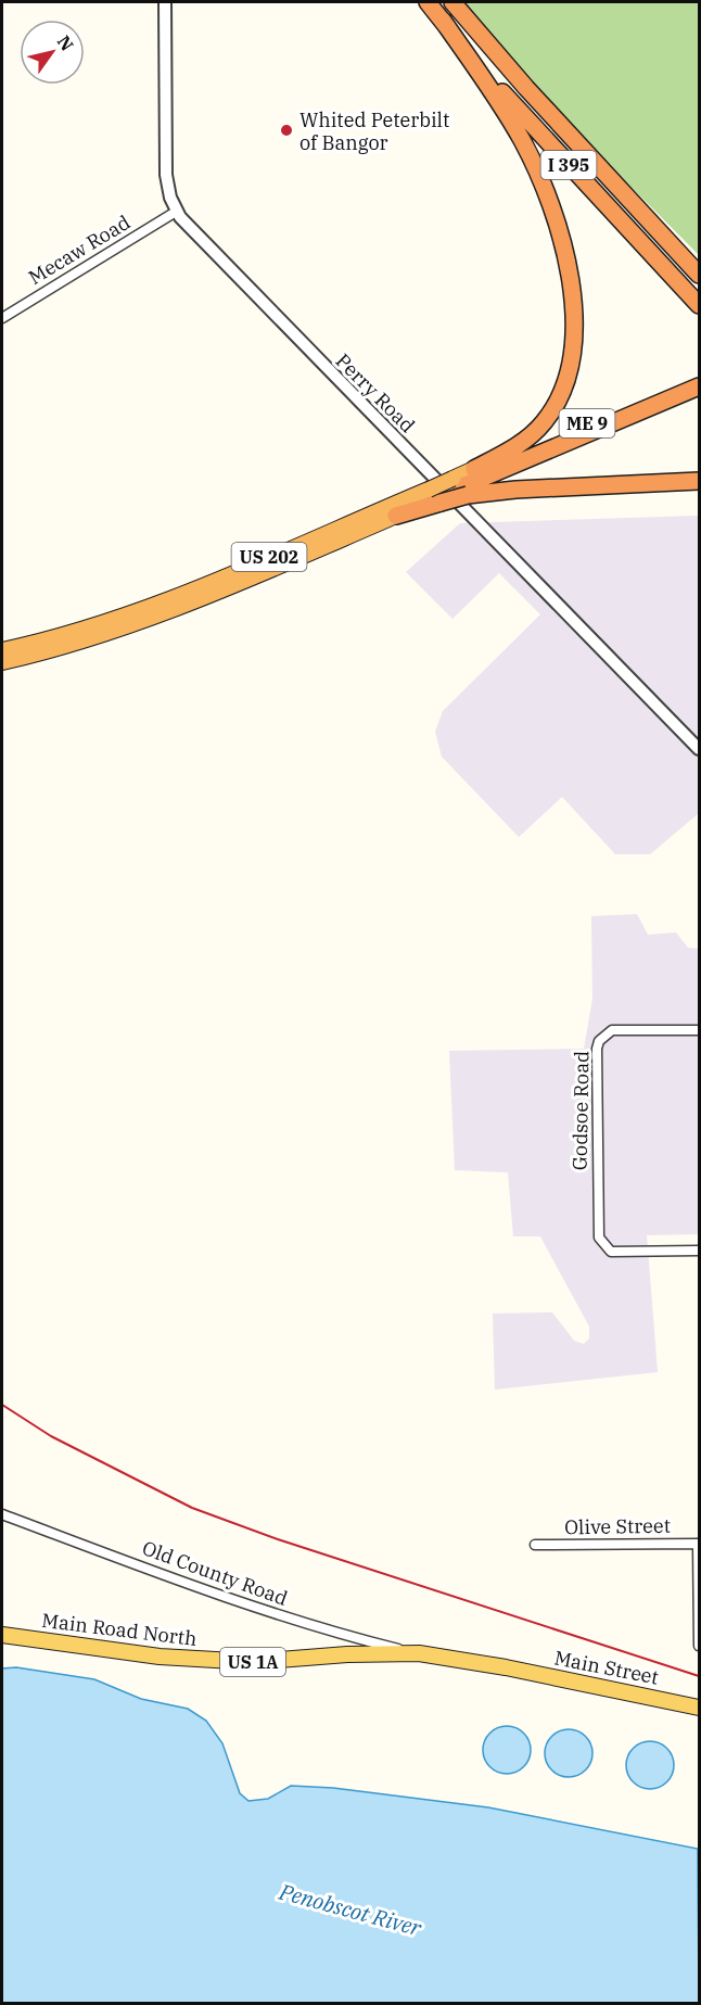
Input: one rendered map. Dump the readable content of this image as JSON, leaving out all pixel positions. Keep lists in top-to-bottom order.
{
  "streets": {
    "highway": ["I 395", "ME 9", "US 202"],
    "main road": ["Main Road North", "US 1A", "Main Street"],
    "street": [
      "Mecaw Road",
      "Perry Road",
      "Godsoe Road",
      "Olive Street",
      "Old County Road"
    ]
  },
  "crossings": [
    ["Mecaw Road", "Perry Road"],
    ["ME 9", "US 202"],
    ["Old County Road", "Main Road North"],
    ["Main Road North", "Main Street"]
  ],
  "water": ["Penobscot River"],
  "places": ["Whited Peterbilt of Bangor"],
  "north": "top right"
}
